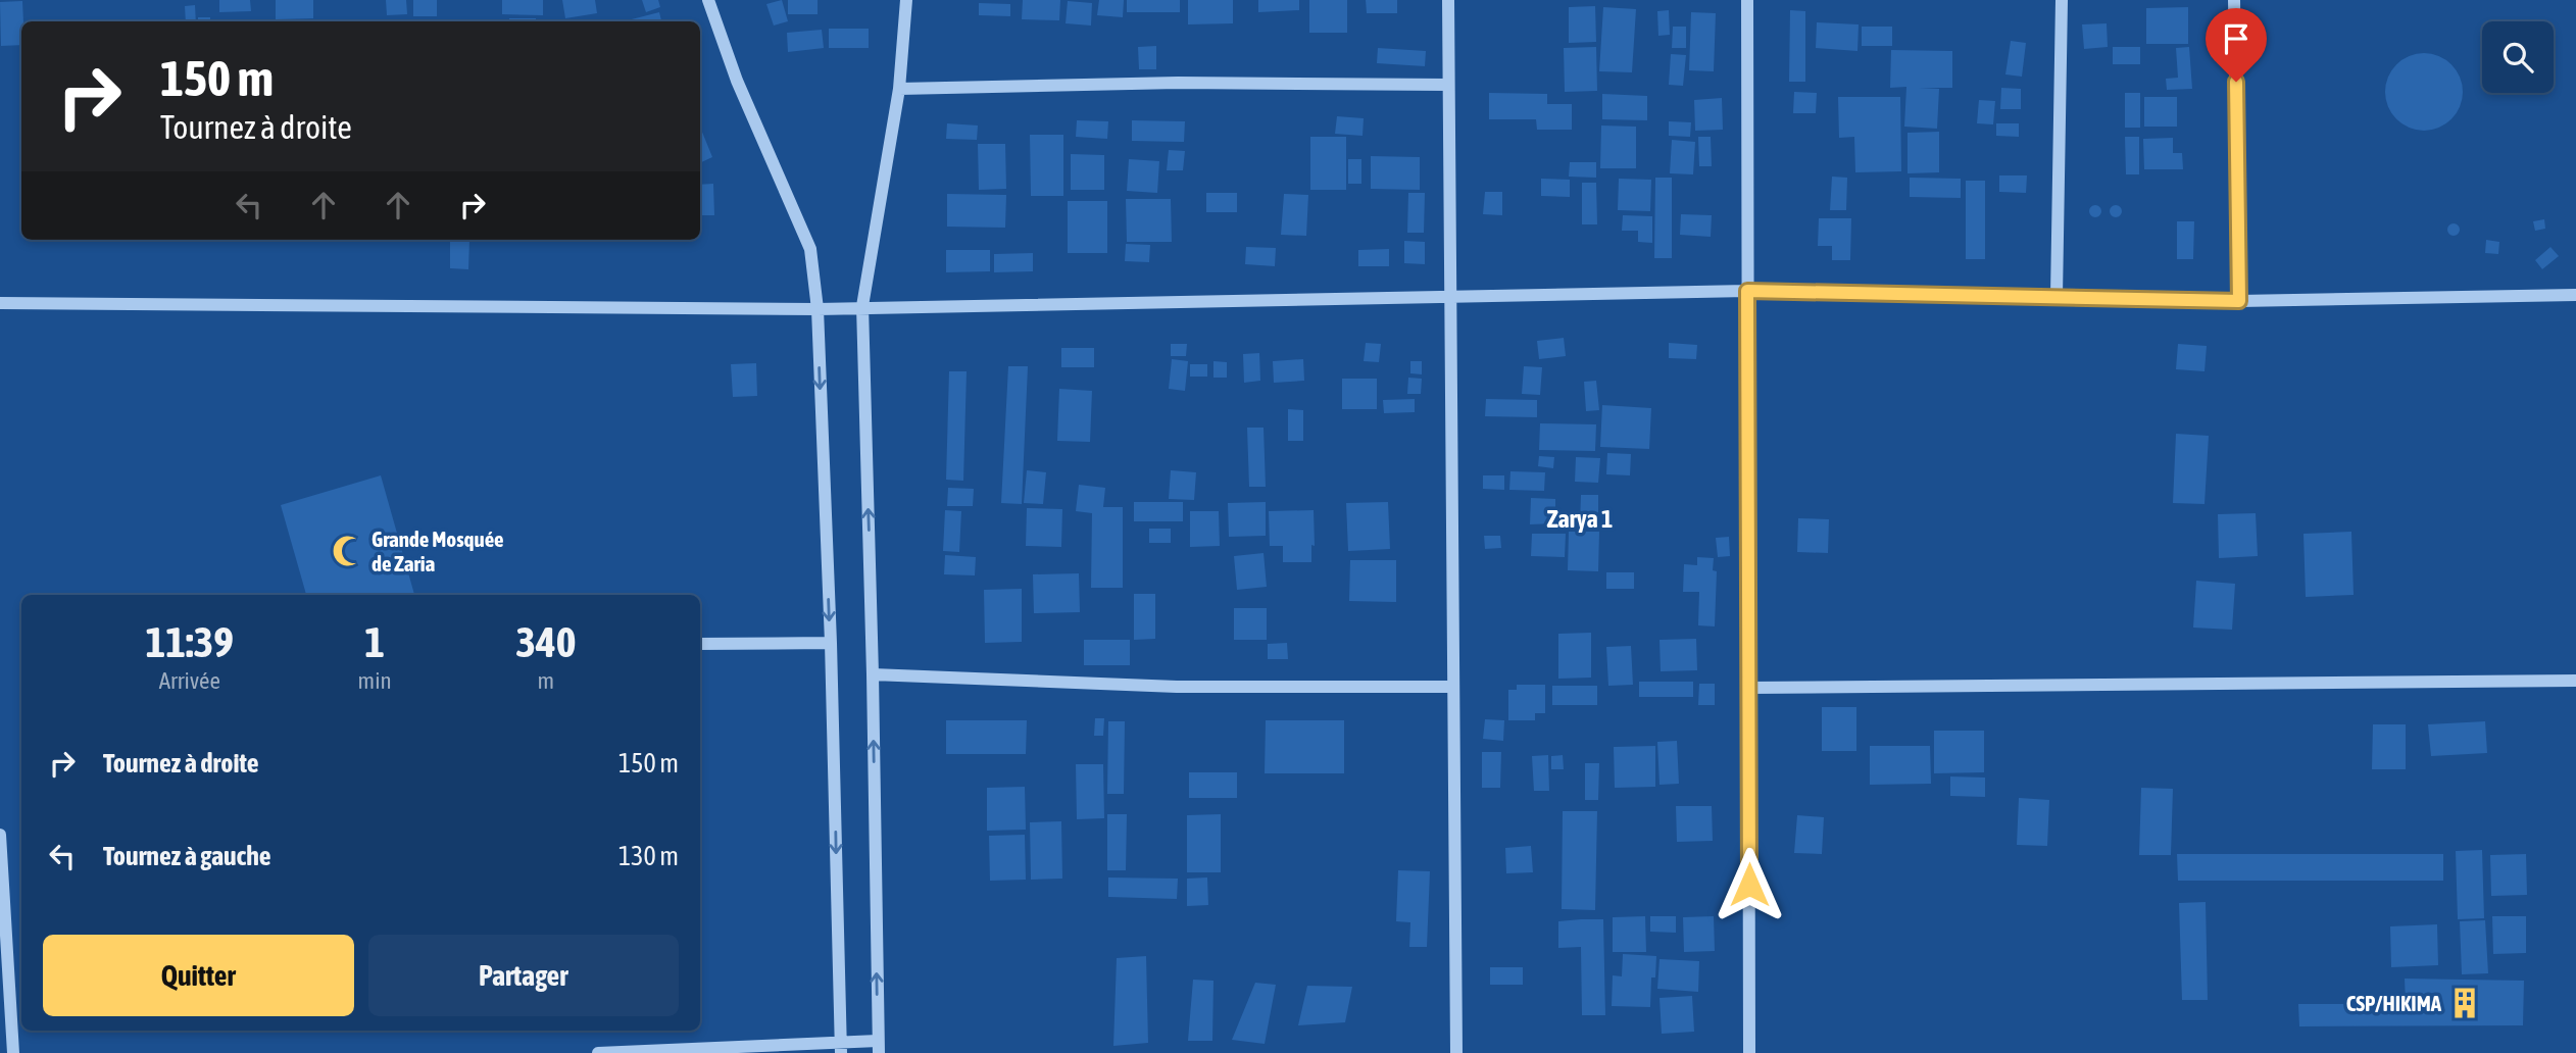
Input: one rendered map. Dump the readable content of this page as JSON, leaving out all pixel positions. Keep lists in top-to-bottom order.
{
  "districts": ["Zarya 1"],
  "places": {
    "mosque": ["Grande Mosquée de Zaria"],
    "building": ["CSP/HIKIMA"]
  },
  "page": {
    "turn": ["150 m", "Tournez à droite"],
    "eta": [
      "11:39",
      "Arrivée",
      "1",
      "min",
      "340",
      "m"
    ],
    "list": [
      {
        "name": "Tournez à droite",
        "value": "150 m"
      },
      {
        "name": "Tournez à gauche",
        "value": "130 m"
      }
    ],
    "buttons": ["Quitter", "Partager"]
  }
}
